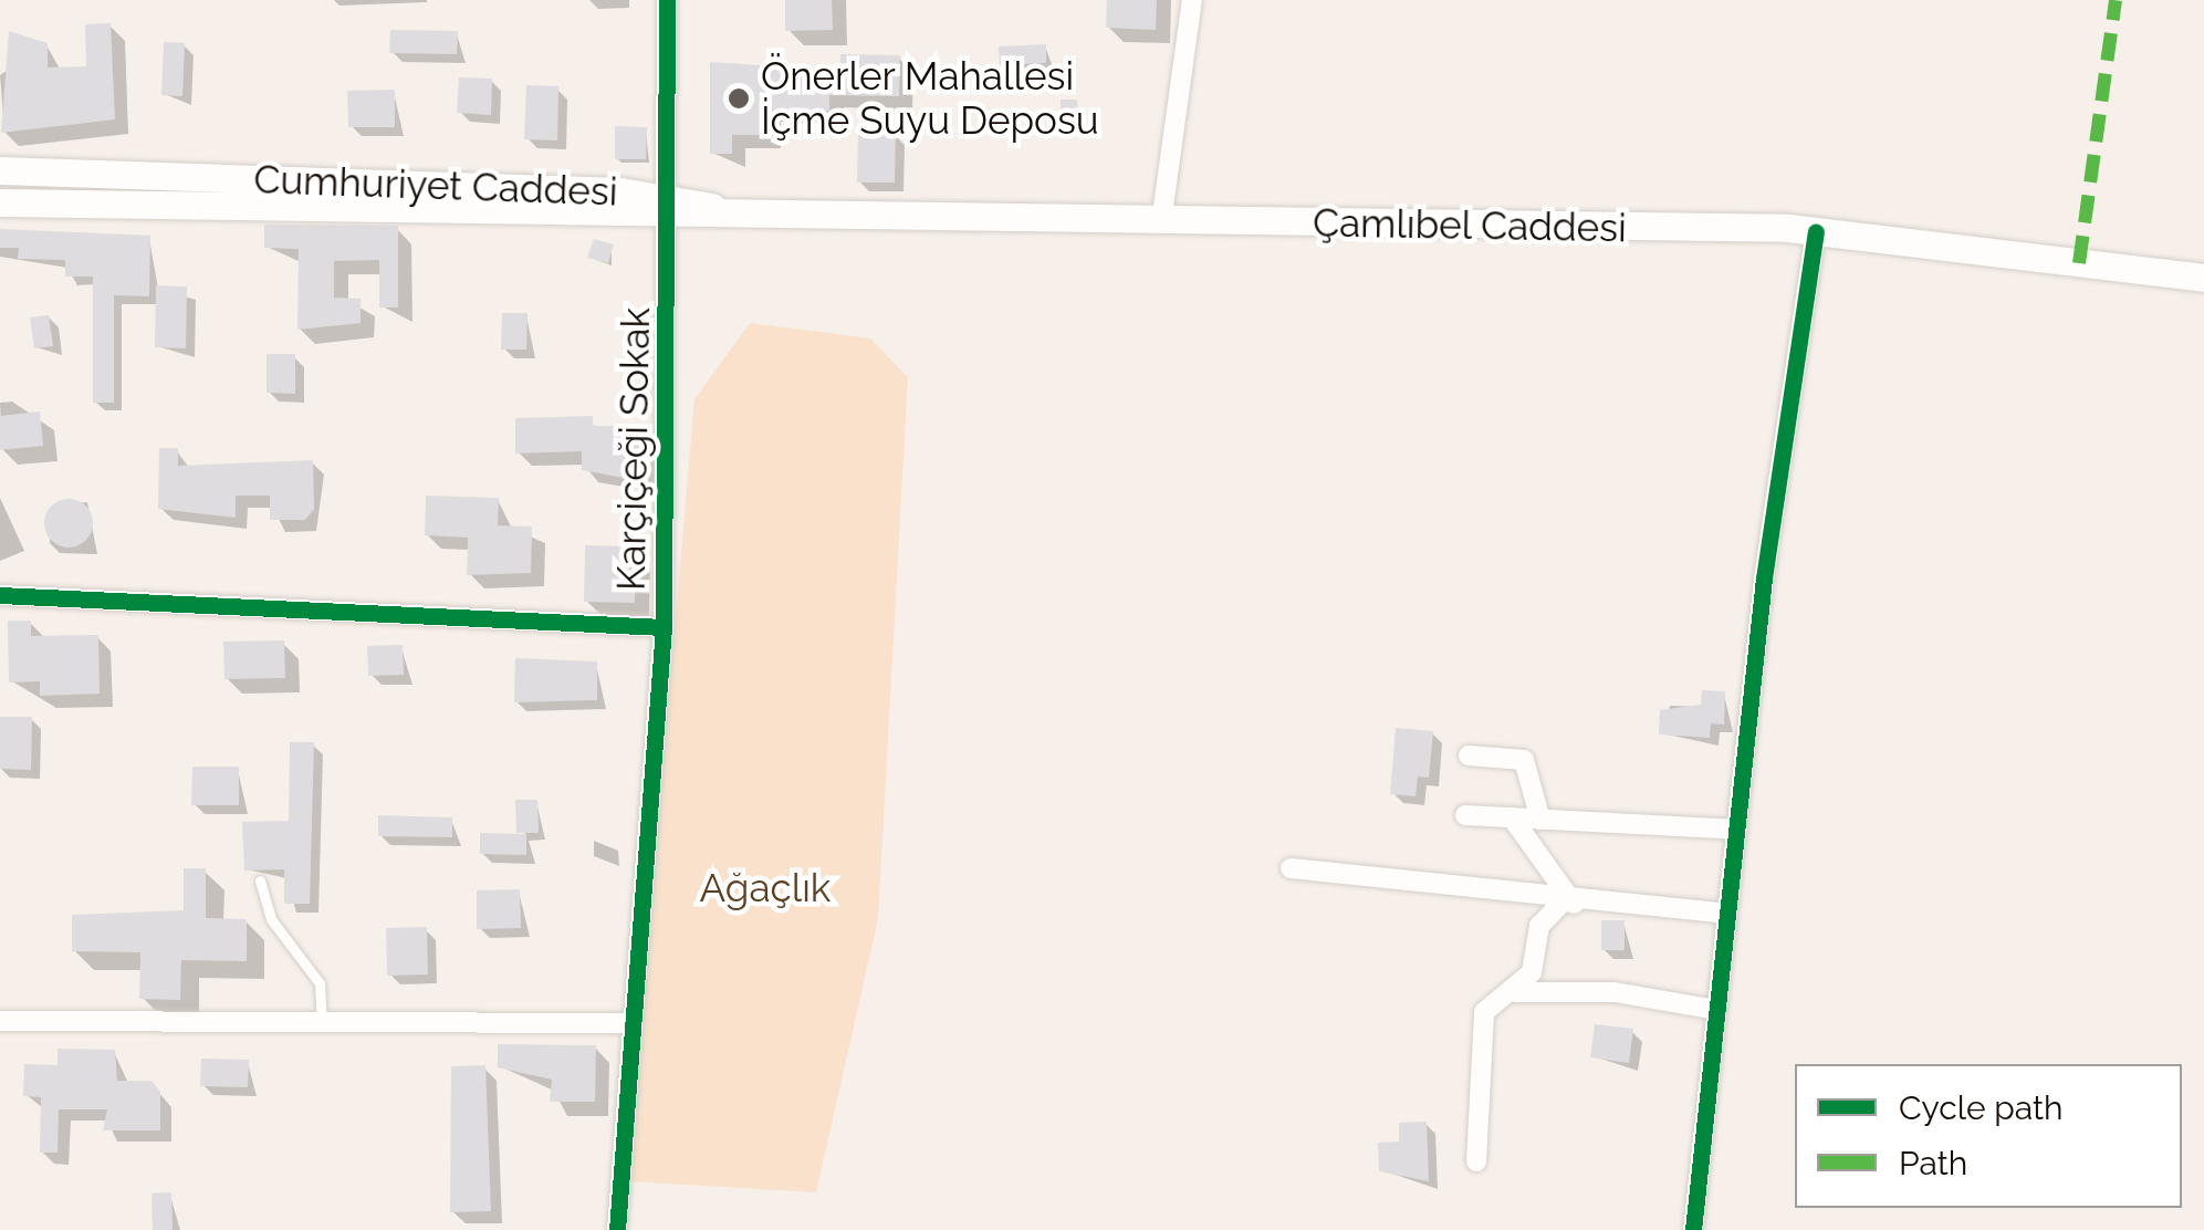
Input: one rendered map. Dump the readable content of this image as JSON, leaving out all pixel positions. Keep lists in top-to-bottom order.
{
  "streets": {
    "main road": ["Cumhuriyet Caddesi", "Çamlıbel Caddesi"],
    "street": ["Karçiçeği Sokak"]
  },
  "crossings": [
    ["Cumhuriyet Caddesi", "Çamlıbel Caddesi"],
    ["Cumhuriyet Caddesi", "Karçiçeği Sokak"]
  ],
  "parks": ["Ağaçlık"],
  "places": ["Önerler Mahallesi İçme Suyu Deposu"],
  "legend": ["Cycle path", "Path"]
}
